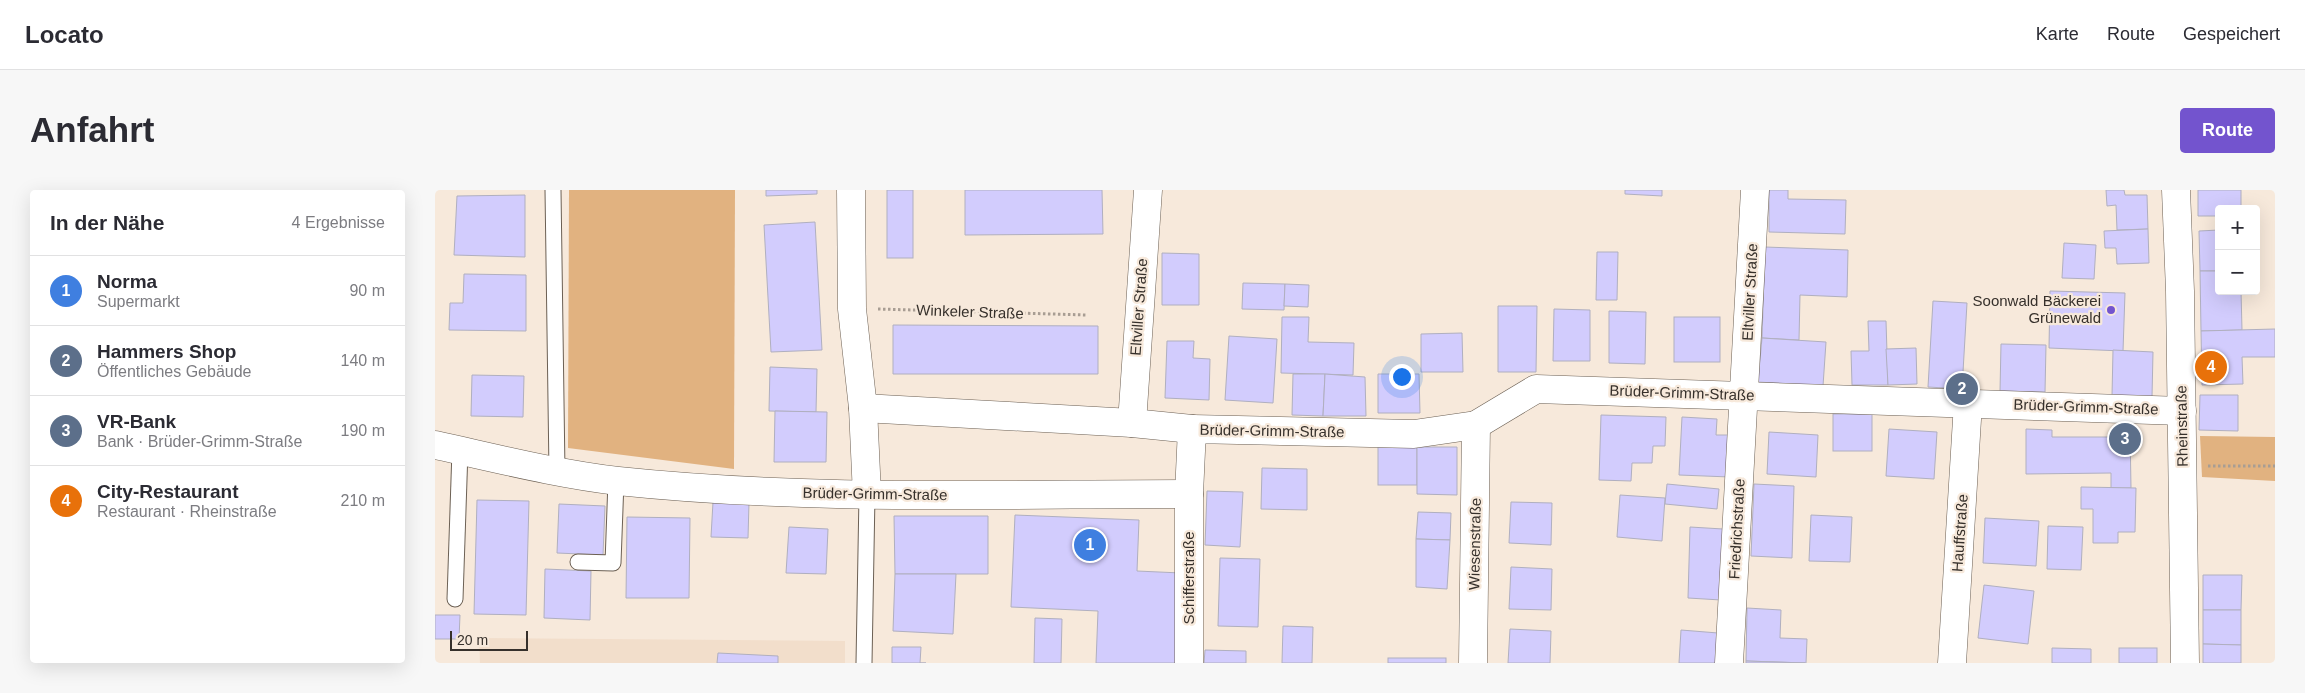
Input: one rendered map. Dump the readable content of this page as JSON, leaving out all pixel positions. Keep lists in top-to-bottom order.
{
  "streets": {
    "street": [
      "Eltviller Straße",
      "Brüder-Grimm-Straße",
      "Rheinstraße",
      "Friedrichstraße",
      "Hauffstraße",
      "Wiesenstraße",
      "Schifferstraße"
    ],
    "path": ["Winkeler Straße"]
  },
  "crossings": [
    ["Eltviller Straße", "Brüder-Grimm-Straße"],
    ["Eltviller Straße", "Friedrichstraße"],
    ["Brüder-Grimm-Straße", "Rheinstraße"],
    ["Brüder-Grimm-Straße", "Friedrichstraße"],
    ["Brüder-Grimm-Straße", "Hauffstraße"],
    ["Brüder-Grimm-Straße", "Wiesenstraße"],
    ["Brüder-Grimm-Straße", "Schifferstraße"]
  ],
  "places": ["Soonwald Bäckerei Grünewald"],
  "scale_bar": "20 m",
  "page": {
    "header": "Locato",
    "nav": ["Karte", "Route", "Gespeichert"],
    "buttons": "Route",
    "title": "Anfahrt",
    "heading": ["In der Nähe", "4 Ergebnisse"],
    "map_buttons": ["+", "−"],
    "list": [
      {
        "mark": "1",
        "name": "Norma",
        "note": "Supermarkt",
        "value": "90 m"
      },
      {
        "mark": "2",
        "name": "Hammers Shop",
        "note": "Öffentliches Gebäude",
        "value": "140 m"
      },
      {
        "mark": "3",
        "name": "VR-Bank",
        "note": "Bank · Brüder-Grimm-Straße",
        "value": "190 m"
      },
      {
        "mark": "4",
        "name": "City-Restaurant",
        "note": "Restaurant · Rheinstraße",
        "value": "210 m"
      }
    ],
    "pins": [
      "4",
      "2",
      "3",
      "1"
    ],
    "scale": "20 m"
  }
}
